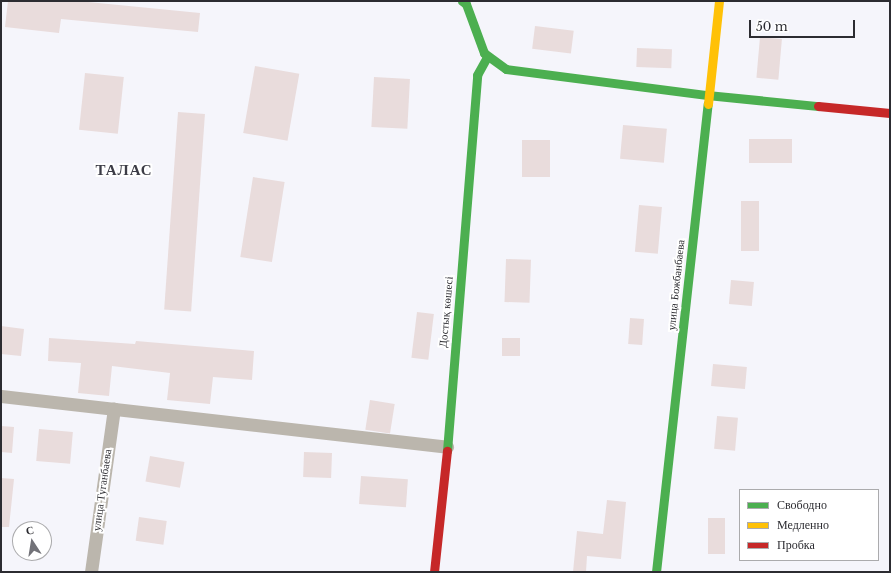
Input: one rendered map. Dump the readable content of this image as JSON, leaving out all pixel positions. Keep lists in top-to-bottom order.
{
  "streets": {
    "street": ["улица Божбанбаева", "Достық көшесі", "улица Туганбаева"]
  },
  "districts": ["ТАЛАС"],
  "legend": ["Свободно", "Медленно", "Пробка"],
  "scale_bar": "50 m",
  "north": "top"
}
